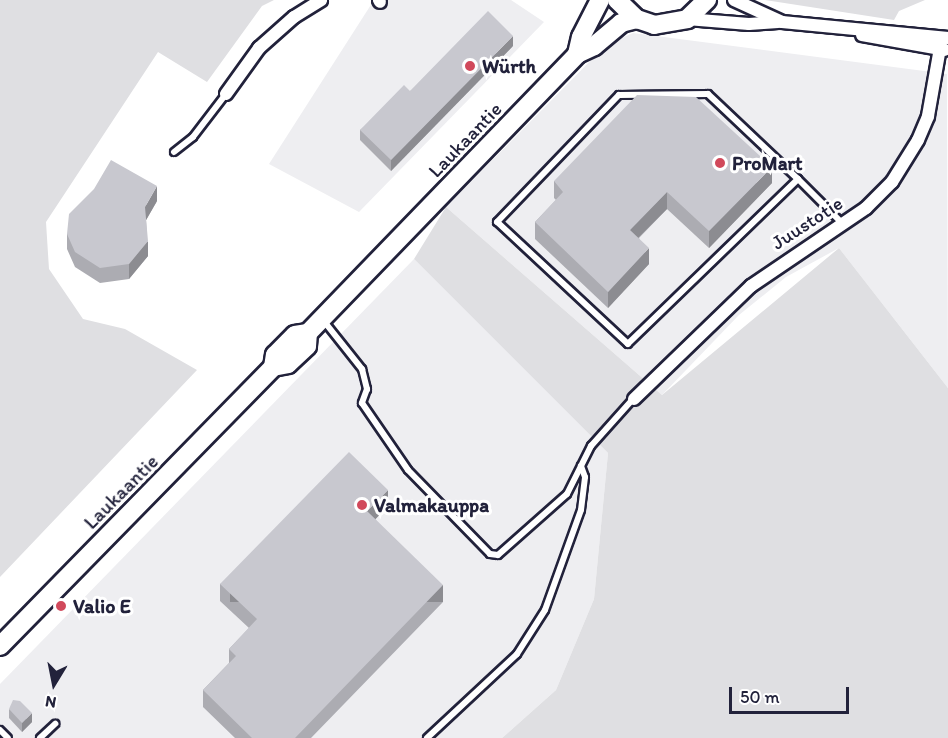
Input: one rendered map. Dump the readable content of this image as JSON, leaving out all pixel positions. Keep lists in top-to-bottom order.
{
  "streets": {
    "main road": ["Laukaantie"],
    "street": ["Juustotie"]
  },
  "places": [
    "Würth",
    "ProMart",
    "Valmakauppa",
    "Valio E"
  ],
  "scale_bar": "50 m",
  "north": "bottom"
}
